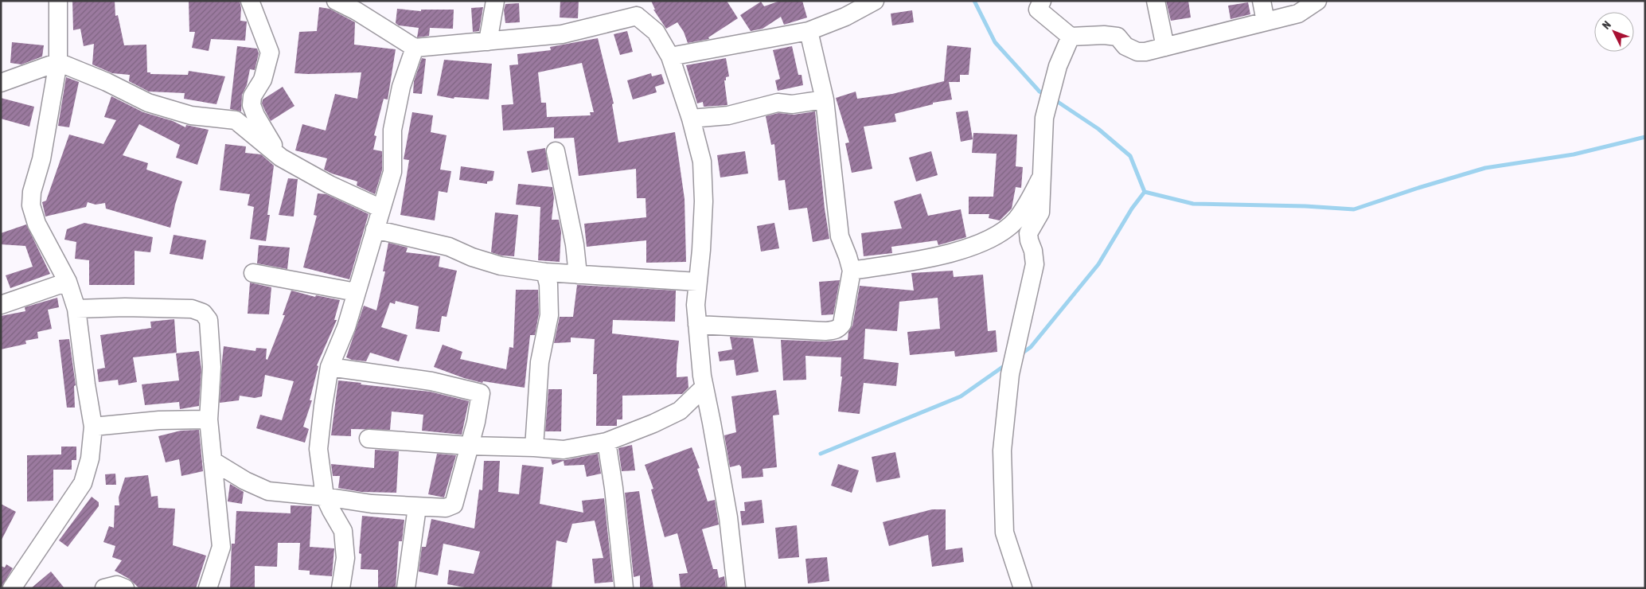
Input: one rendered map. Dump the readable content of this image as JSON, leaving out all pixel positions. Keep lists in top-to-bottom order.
{
  "north": "top left"
}
